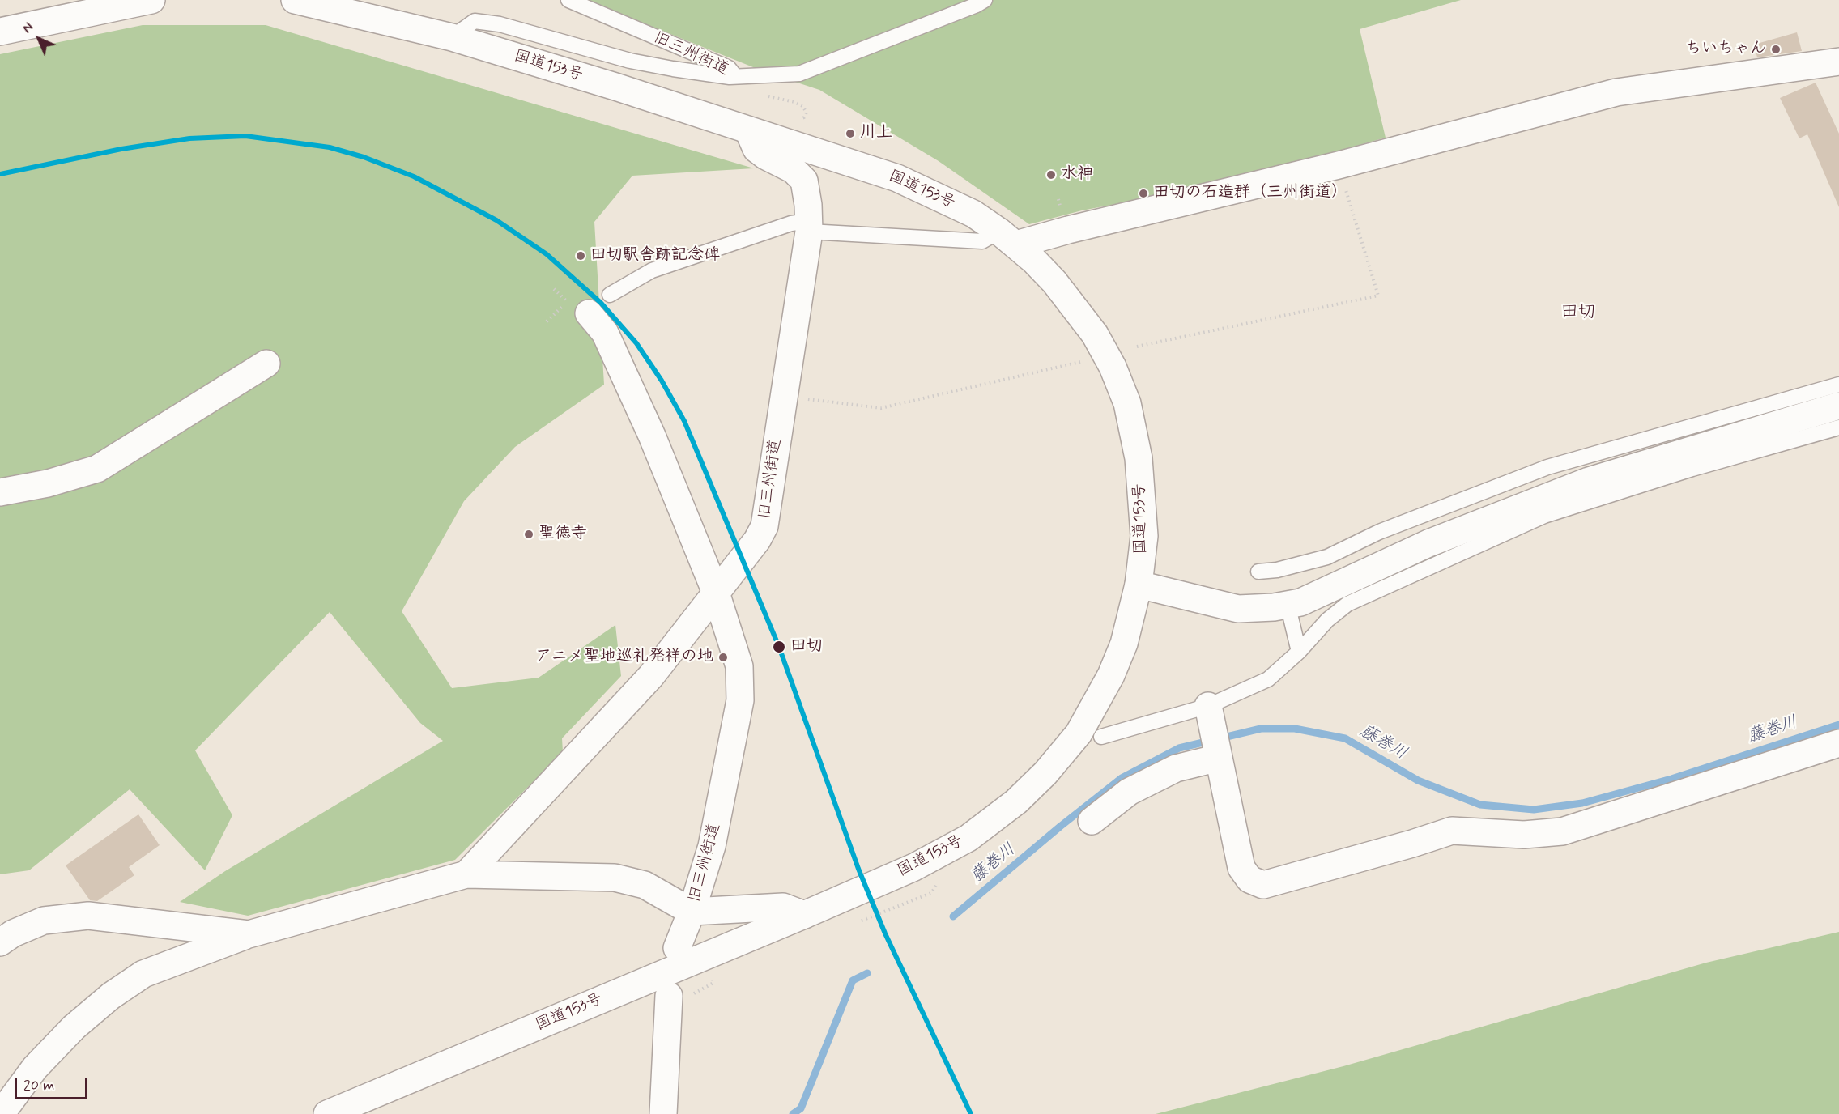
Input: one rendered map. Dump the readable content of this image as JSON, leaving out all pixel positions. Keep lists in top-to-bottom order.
{
  "streets": {
    "main road": ["旧三州街道", "国道153号"]
  },
  "crossings": [
    ["旧三州街道", "国道153号"]
  ],
  "districts": ["田切"],
  "water": ["藤巻川"],
  "places": [
    "ちいちゃん",
    "川上",
    "水神",
    "田切の石造群（三州街道）",
    "田切駅舎跡記念碑",
    "聖徳寺",
    "田切",
    "アニメ聖地巡礼発祥の地"
  ],
  "scale_bar": "20 m",
  "north": "top left"
}
